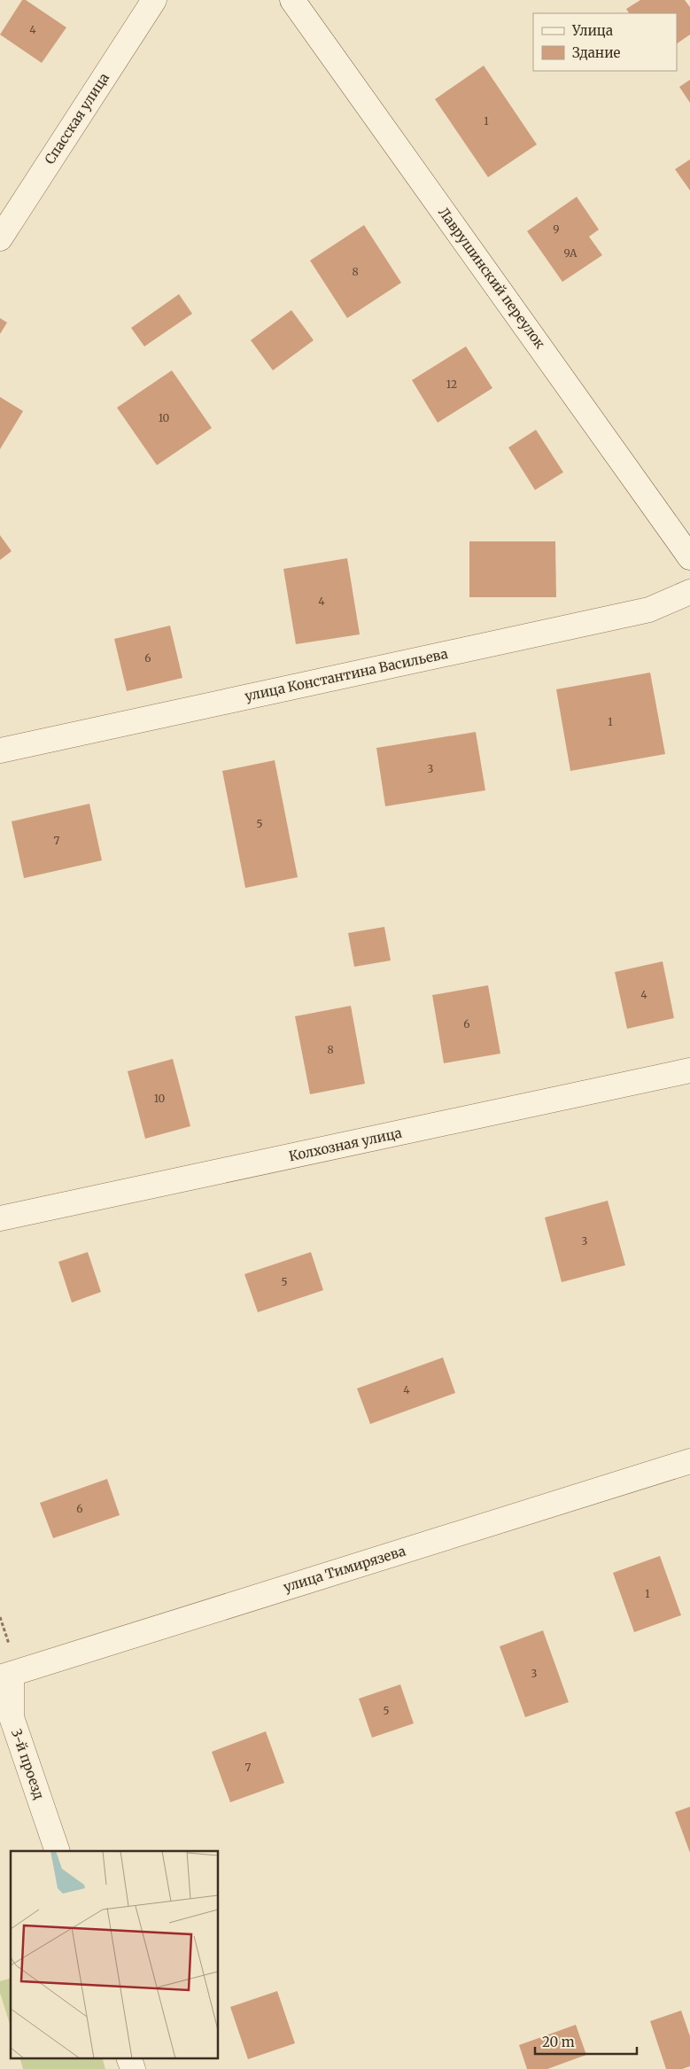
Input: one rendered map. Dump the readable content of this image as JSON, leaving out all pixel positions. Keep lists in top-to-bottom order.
{
  "streets": {
    "street": [
      "Спасская улица",
      "Лаврушинский переулок",
      "улица Константина Васильева",
      "Колхозная улица",
      "улица Тимирязева",
      "3-й проезд"
    ]
  },
  "crossings": [
    ["улица Тимирязева", "3-й проезд"]
  ],
  "house_numbers": [
    "4",
    "1",
    "9",
    "9А",
    "8",
    "12",
    "10",
    "4",
    "6",
    "1",
    "3",
    "5",
    "7",
    "4",
    "6",
    "8",
    "10",
    "3",
    "5",
    "4",
    "6",
    "1",
    "3",
    "5",
    "7"
  ],
  "legend": ["Улица", "Здание"],
  "scale_bar": "20 m"
}
